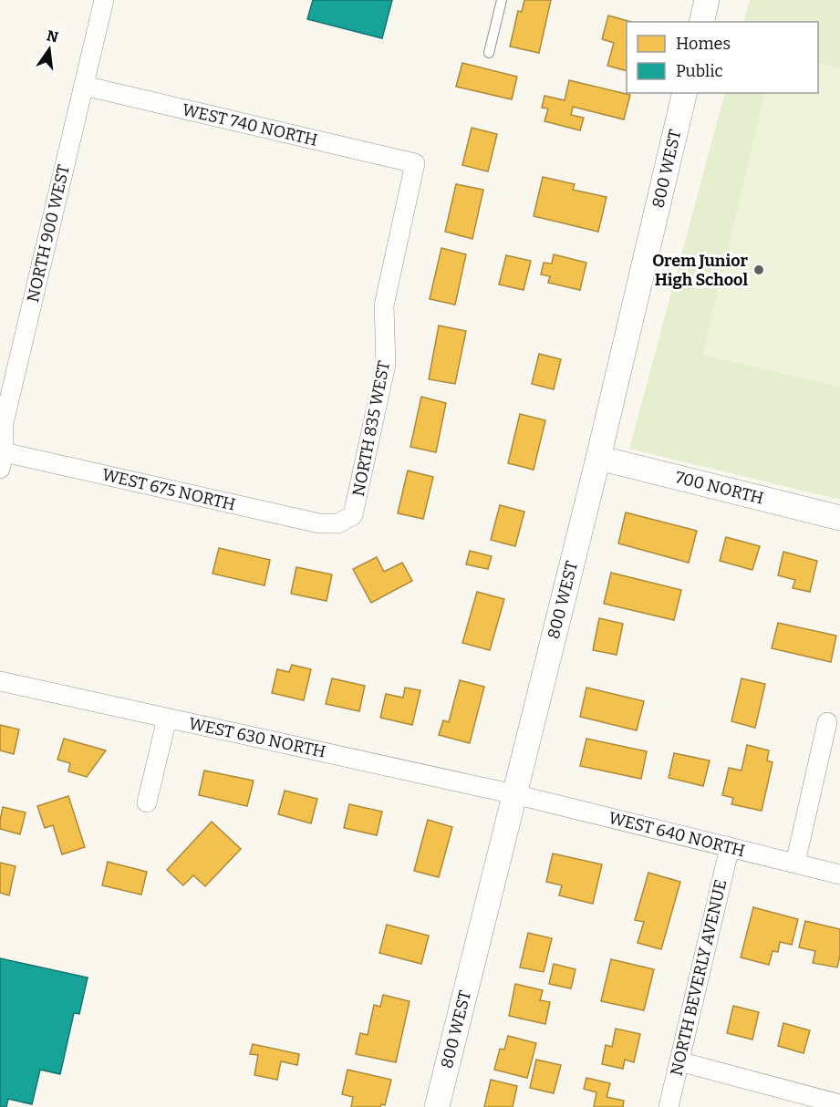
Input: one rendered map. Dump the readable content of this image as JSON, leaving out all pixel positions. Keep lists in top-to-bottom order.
{
  "streets": {
    "street": [
      "WEST 740 NORTH",
      "800 WEST",
      "NORTH 900 WEST",
      "NORTH 835 WEST",
      "700 NORTH",
      "WEST 675 NORTH",
      "WEST 630 NORTH",
      "WEST 640 NORTH",
      "NORTH BEVERLY AVENUE"
    ]
  },
  "crossings": [
    ["WEST 740 NORTH", "NORTH 900 WEST"],
    ["WEST 740 NORTH", "NORTH 835 WEST"],
    ["800 WEST", "700 NORTH"],
    ["800 WEST", "WEST 630 NORTH"],
    ["800 WEST", "WEST 640 NORTH"],
    ["NORTH 900 WEST", "WEST 675 NORTH"],
    ["NORTH 835 WEST", "WEST 675 NORTH"],
    ["WEST 630 NORTH", "WEST 640 NORTH"],
    ["WEST 640 NORTH", "NORTH BEVERLY AVENUE"]
  ],
  "places": ["Orem Junior High School"],
  "legend": ["Homes", "Public"],
  "north": "top"
}
